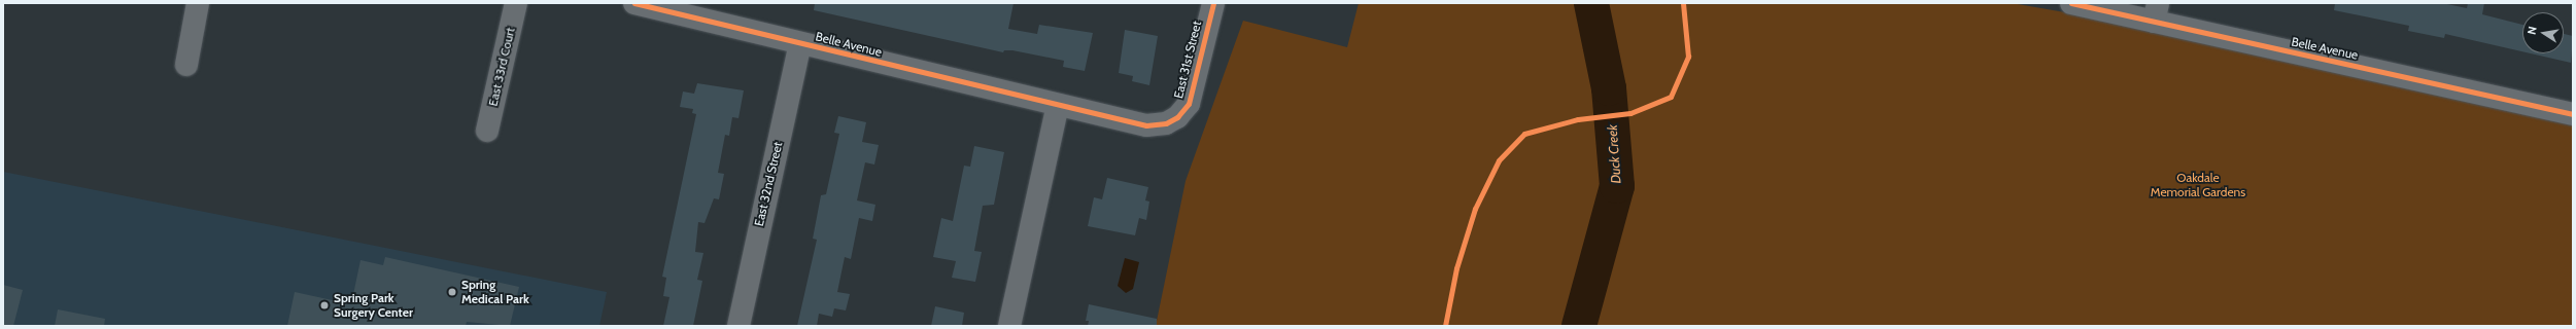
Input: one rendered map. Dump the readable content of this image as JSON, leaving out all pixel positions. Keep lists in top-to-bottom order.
{
  "streets": {
    "street": [
      "Belle Avenue",
      "East 31st Street",
      "East 33rd Court",
      "East 32nd Street"
    ]
  },
  "crossings": [
    ["Belle Avenue", "East 31st Street"],
    ["Belle Avenue", "East 32nd Street"]
  ],
  "water": ["Duck Creek"],
  "parks": ["Oakdale Memorial Gardens"],
  "places": ["Spring Medical Park", "Spring Park Surgery Center"],
  "north": "left"
}
